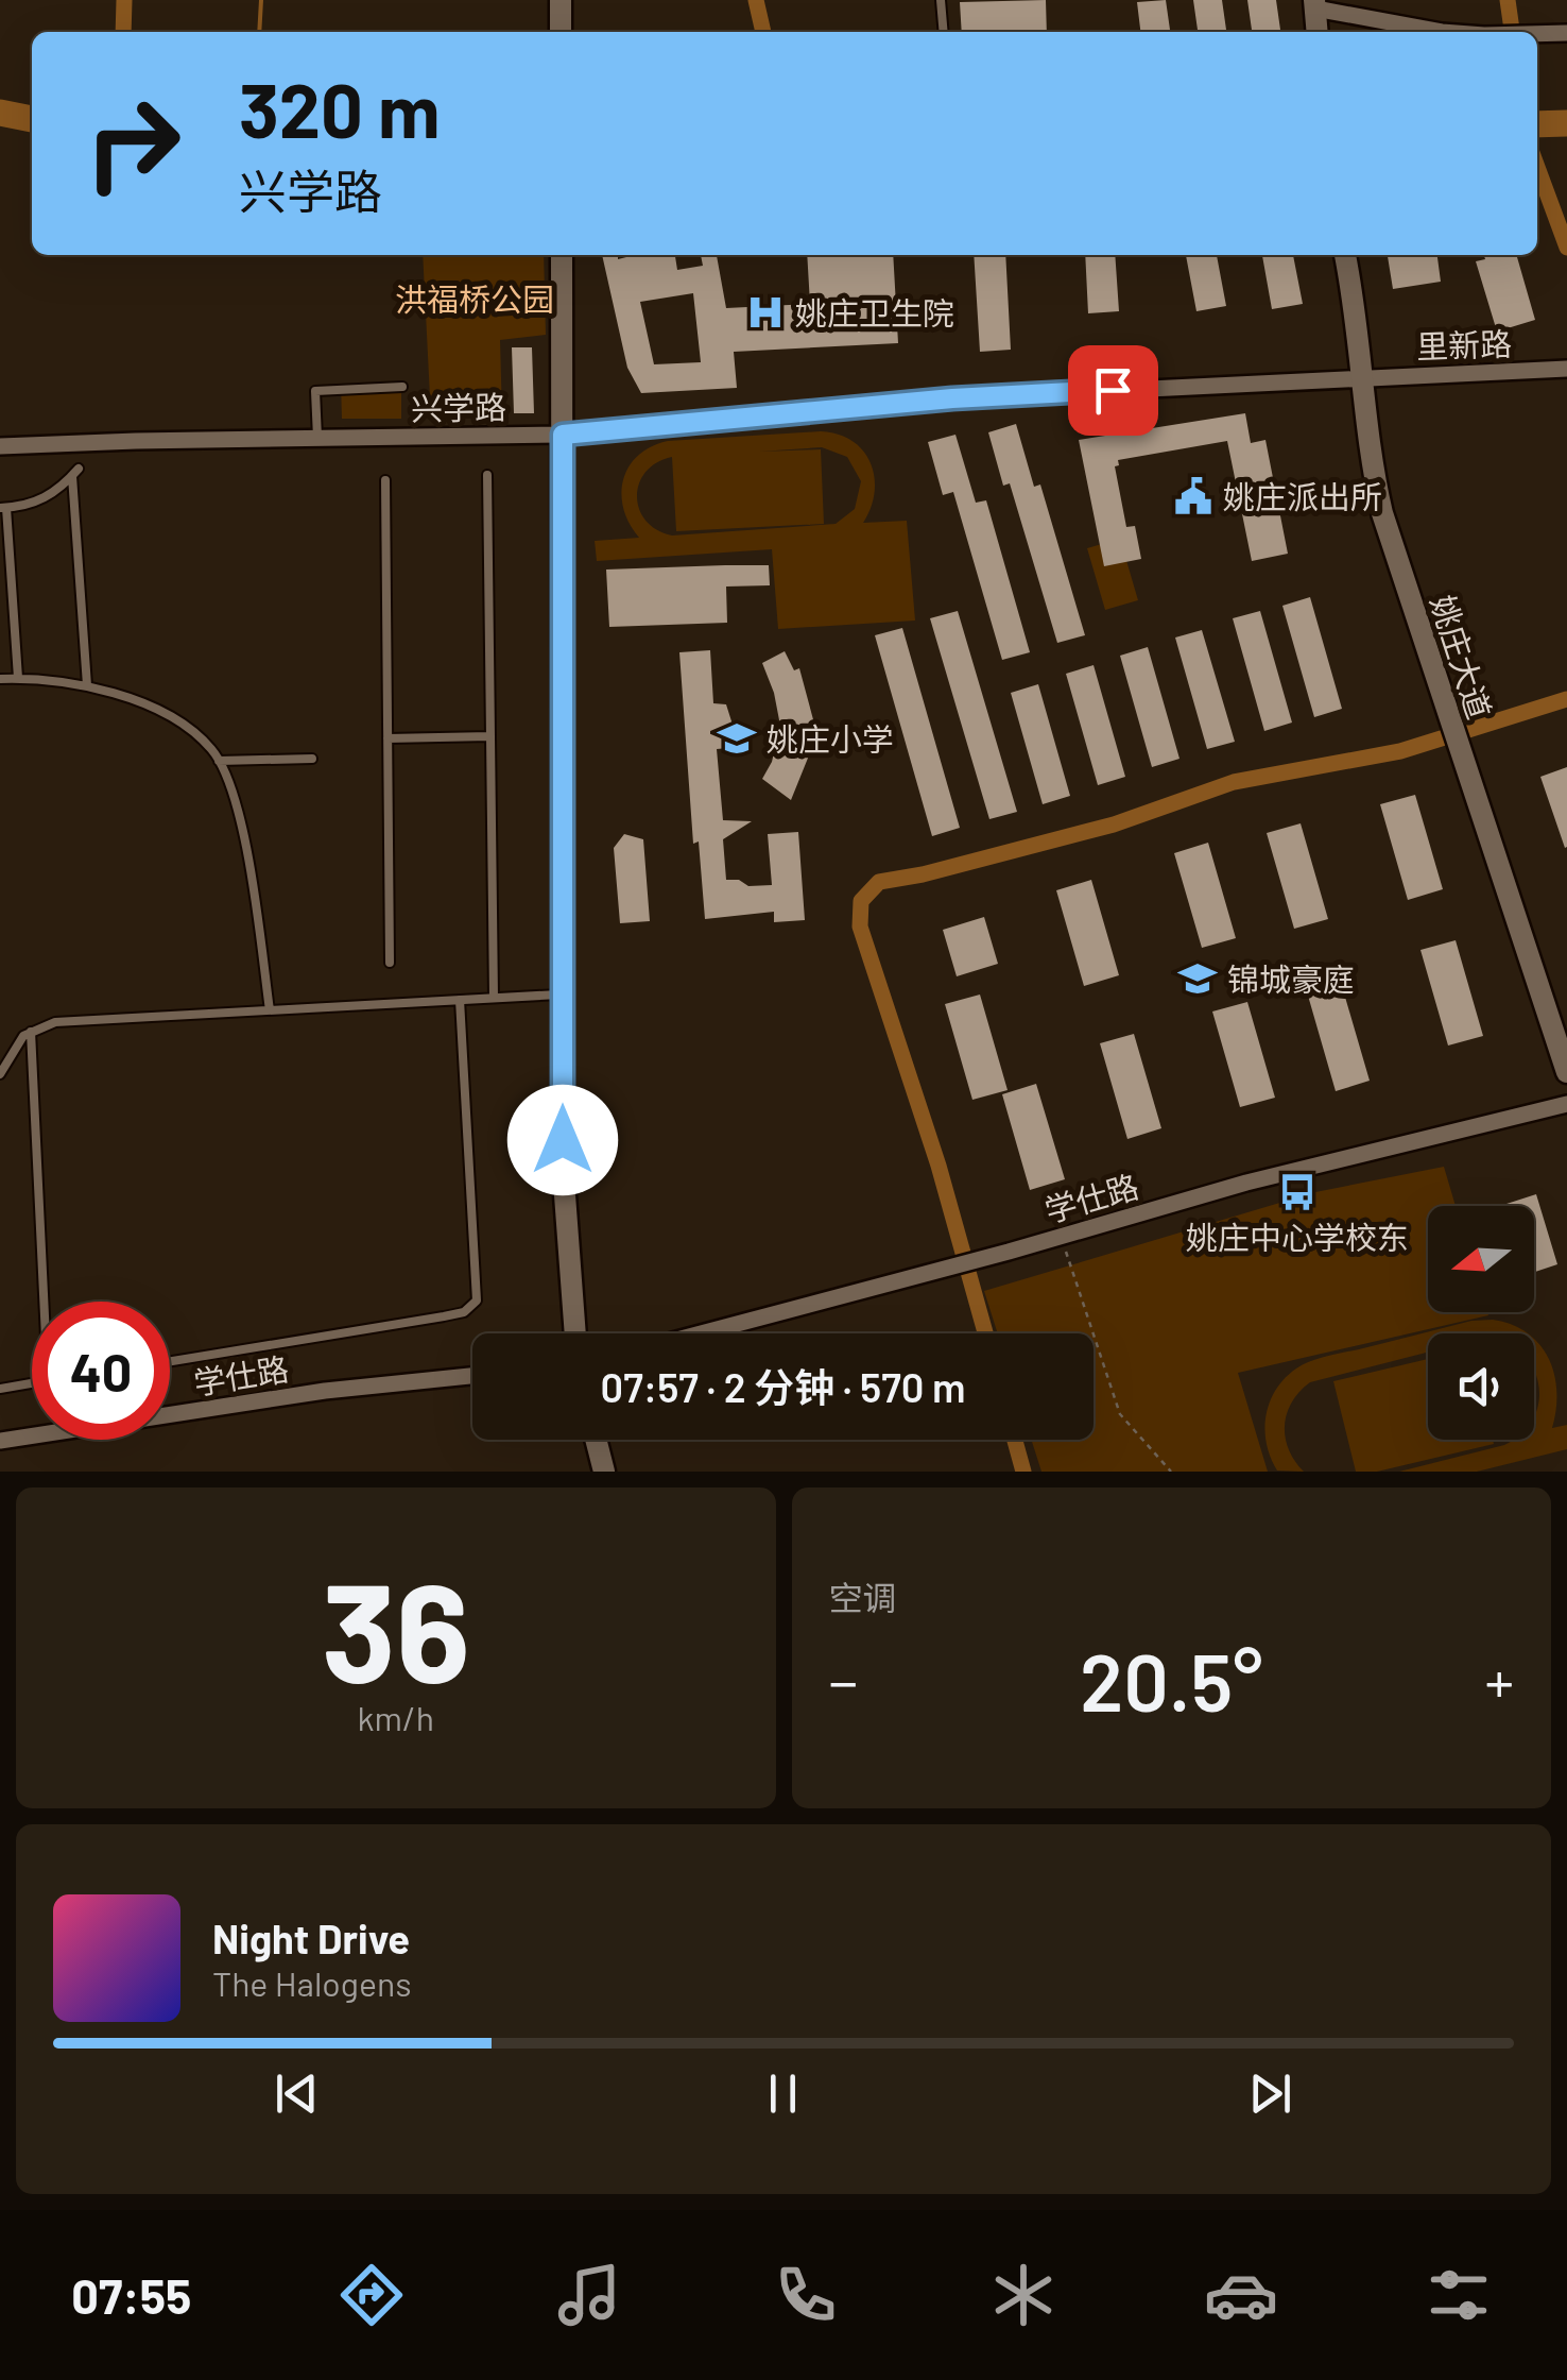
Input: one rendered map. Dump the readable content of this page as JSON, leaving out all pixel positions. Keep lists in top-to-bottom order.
{
  "streets": {
    "street": [
      "里新路",
      "兴学路",
      "姚庄大道",
      "学仕路"
    ]
  },
  "crossings": [
    ["里新路", "兴学路"],
    ["里新路", "姚庄大道"],
    ["兴学路", "姚庄大道"]
  ],
  "parks": ["洪福桥公园"],
  "places": {
    "hospital": ["姚庄卫生院"],
    "public building": ["姚庄派出所"],
    "school or university": ["姚庄小学", "锦城豪庭"],
    "bus stop": ["姚庄中心学校东"]
  },
  "north": "left",
  "page": {
    "turn": ["320 m", "兴学路"],
    "limit": "40",
    "trip": "07:57 · 2 分钟 · 570 m",
    "tile": [
      ["36", "km/h"],
      "空调"
    ],
    "heat": ["−", "20.5°", "+"],
    "song": ["Night Drive", "The Halogens"],
    "tabs": "07:55"
  }
}
